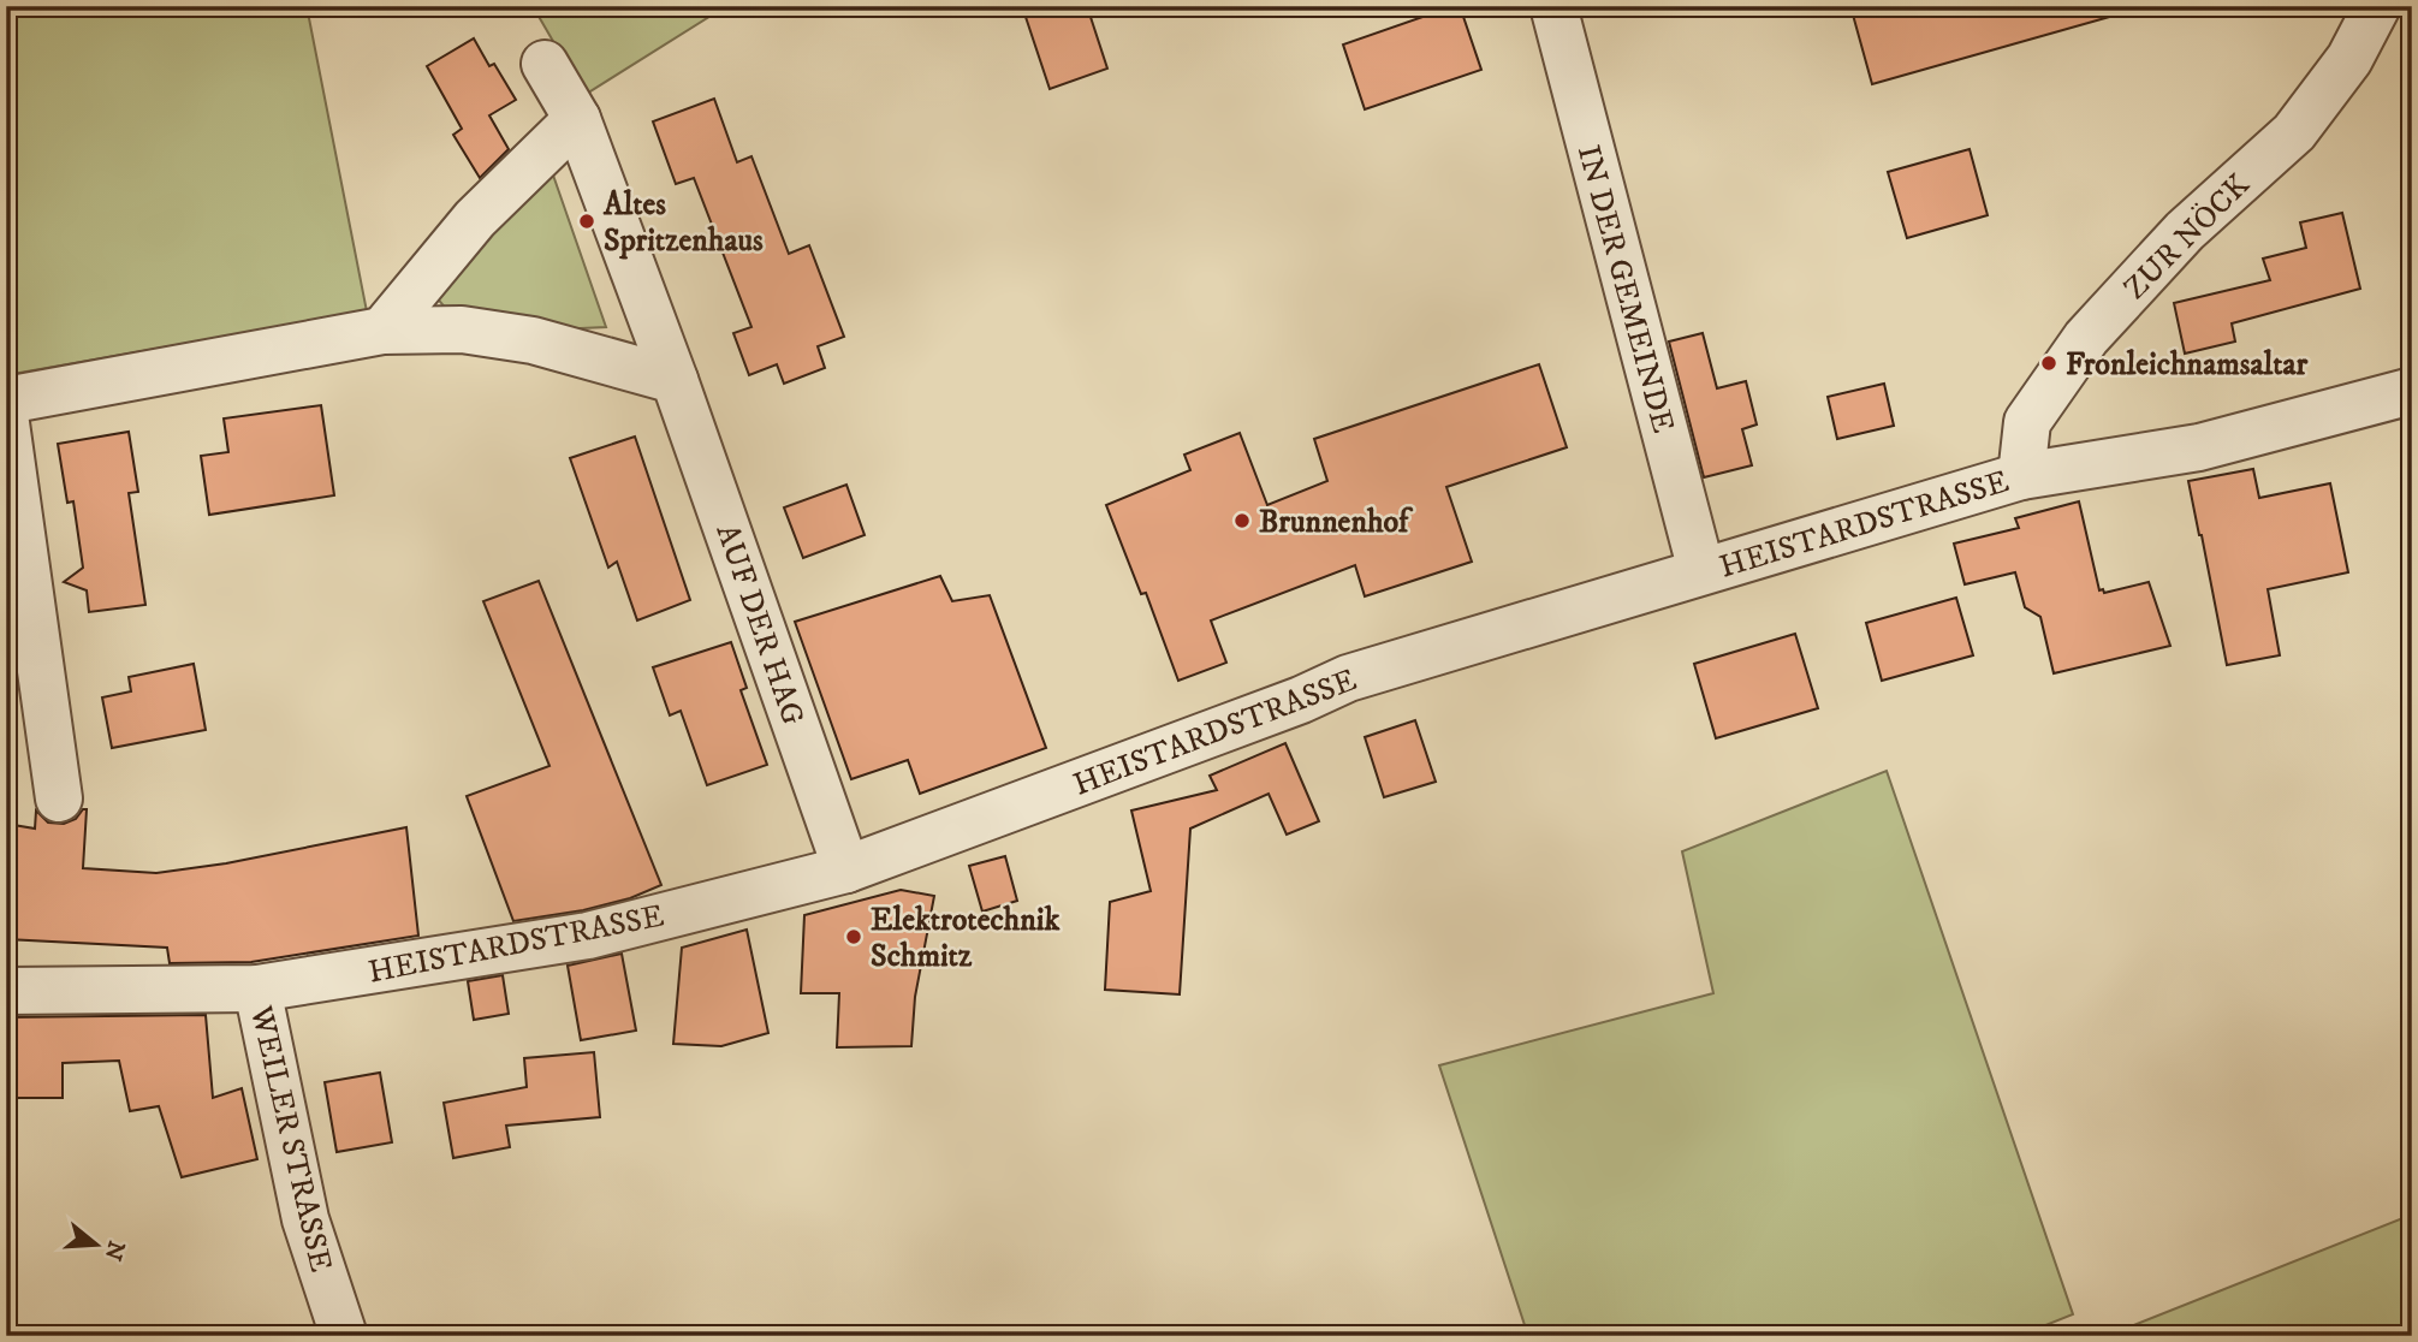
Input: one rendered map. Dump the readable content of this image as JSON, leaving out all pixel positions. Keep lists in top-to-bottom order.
{
  "streets": {
    "street": [
      "ZUR NÖCK",
      "IN DER GEMEINDE",
      "HEISTARDSTRASSE",
      "AUF DER HAG",
      "WEILER STRASSE"
    ]
  },
  "crossings": [
    ["ZUR NÖCK", "HEISTARDSTRASSE"],
    ["IN DER GEMEINDE", "HEISTARDSTRASSE"],
    ["HEISTARDSTRASSE", "AUF DER HAG"],
    ["HEISTARDSTRASSE", "WEILER STRASSE"]
  ],
  "places": [
    "Altes Spritzenhaus",
    "Fronleichnamsaltar",
    "Brunnenhof",
    "Elektrotechnik Schmitz"
  ],
  "north": "right"
}
